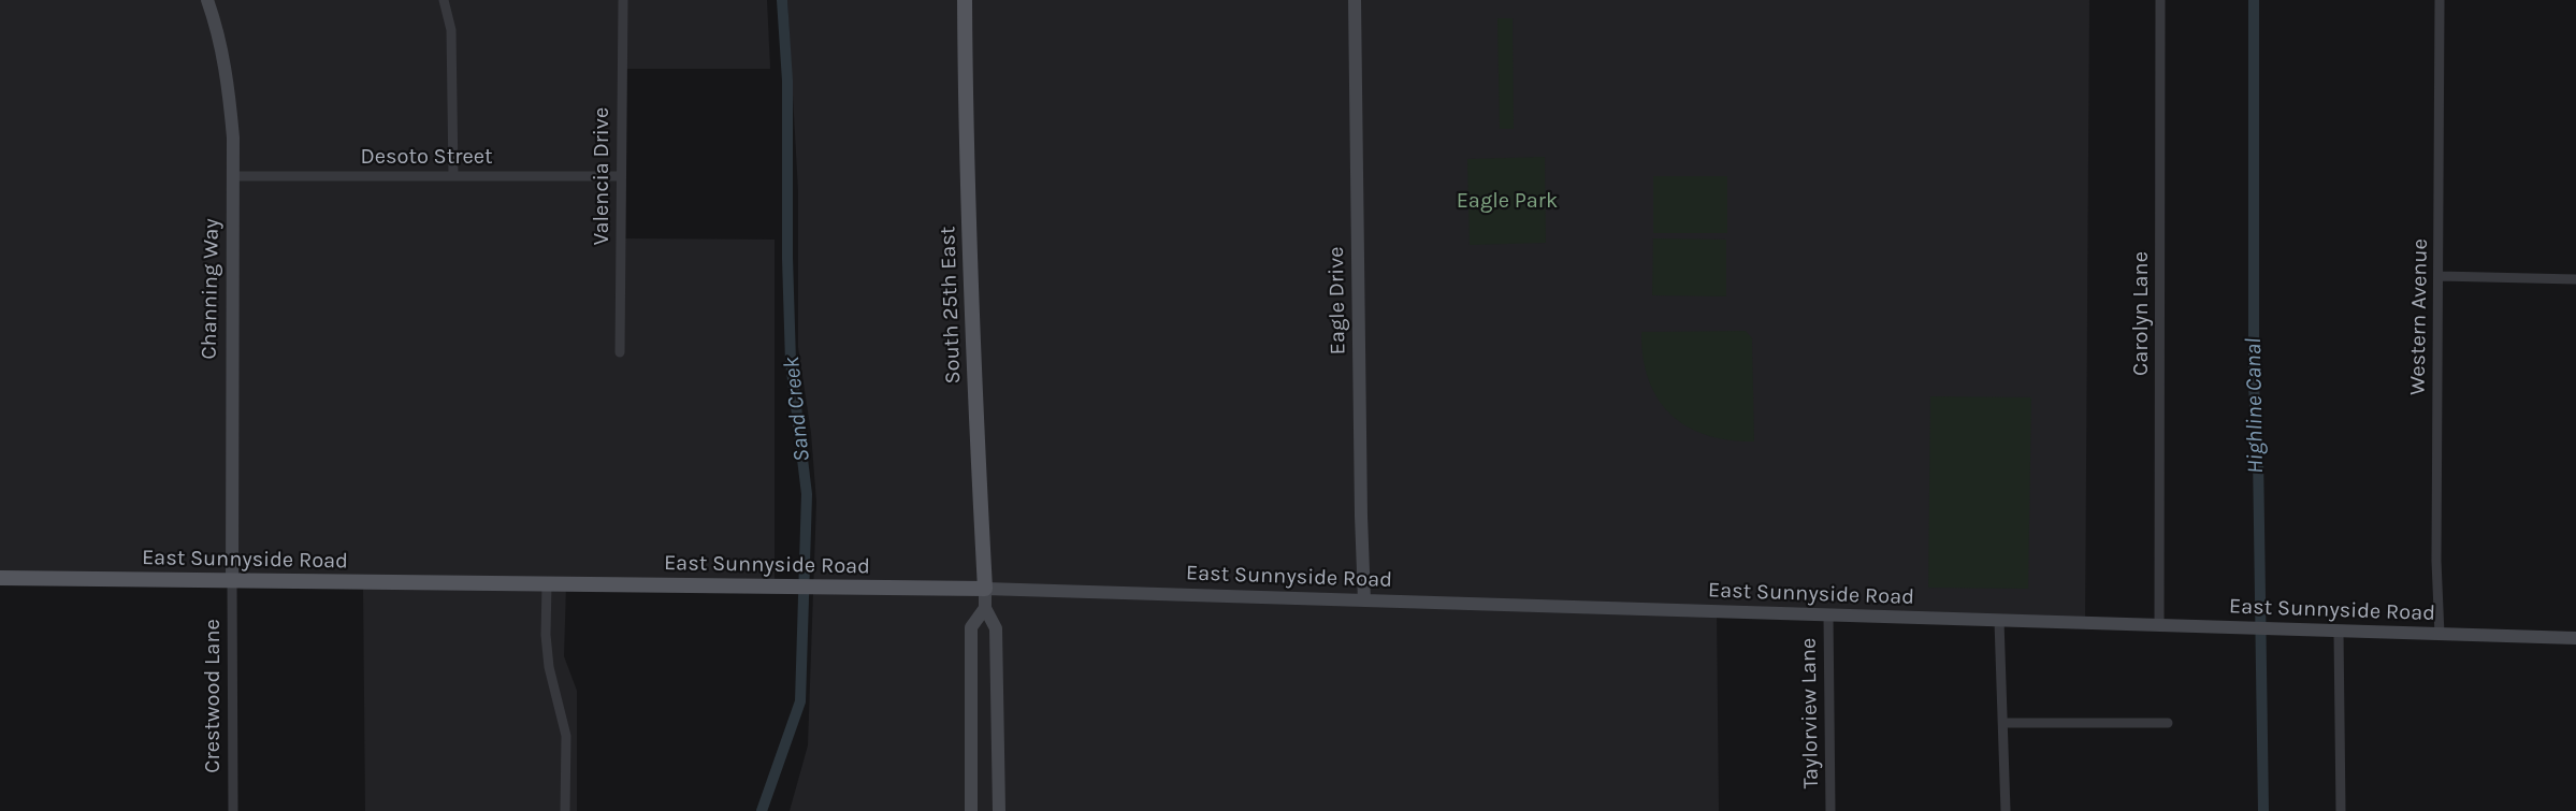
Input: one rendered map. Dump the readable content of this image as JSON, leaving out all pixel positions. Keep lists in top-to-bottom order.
{
  "streets": {
    "main road": [
      "Channing Way",
      "Eagle Drive",
      "South 25th East",
      "East Sunnyside Road"
    ],
    "street": [
      "Desoto Street",
      "Valencia Drive",
      "Carolyn Lane",
      "Western Avenue",
      "Crestwood Lane",
      "Taylorview Lane"
    ]
  },
  "crossings": [
    ["Desoto Street", "Valencia Drive"],
    ["Desoto Street", "Channing Way"],
    ["Channing Way", "East Sunnyside Road"],
    ["Channing Way", "Crestwood Lane"],
    ["Eagle Drive", "East Sunnyside Road"],
    ["South 25th East", "East Sunnyside Road"],
    ["Carolyn Lane", "East Sunnyside Road"],
    ["Western Avenue", "East Sunnyside Road"],
    ["East Sunnyside Road", "Crestwood Lane"],
    ["East Sunnyside Road", "Taylorview Lane"]
  ],
  "water": ["Highline Canal", "Sand Creek"],
  "parks": ["Eagle Park"]
}
